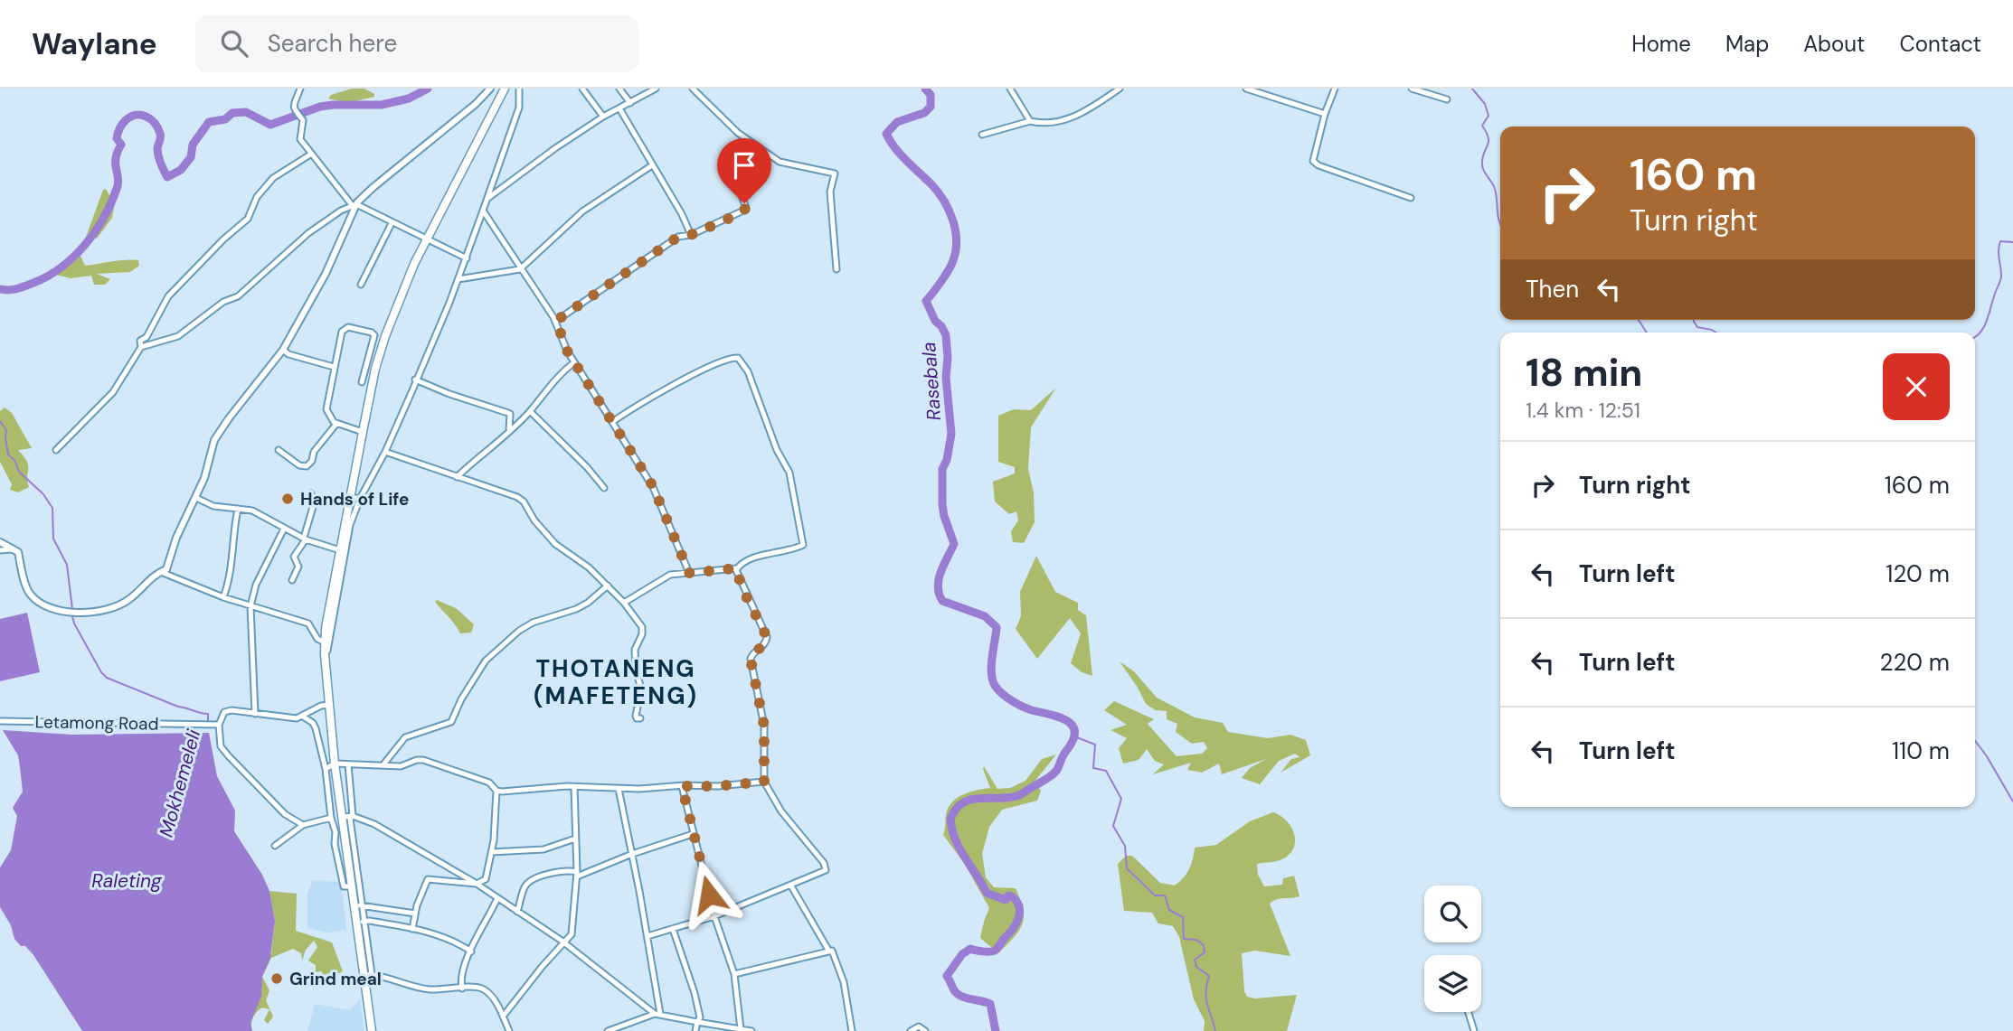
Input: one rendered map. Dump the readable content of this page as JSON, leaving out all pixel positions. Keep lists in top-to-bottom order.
{
  "streets": {
    "street": ["Letamong Road"]
  },
  "districts": ["THOTANENG (MAFETENG)"],
  "water": ["Rasebala", "Mokhemeleli", "Raleting"],
  "places": ["Hands of Life", "Grind meal"],
  "page": {
    "header": "Waylane",
    "search": "Search here",
    "nav": [
      "Home",
      "Map",
      "About",
      "Contact"
    ],
    "turn": ["160 m", "Turn right"],
    "then": "Then",
    "heading": ["18 min", "1.4 km · 12:51"],
    "list": [
      {
        "name": "Turn right",
        "value": "160 m"
      },
      {
        "name": "Turn left",
        "value": "120 m"
      },
      {
        "name": "Turn left",
        "value": "220 m"
      },
      {
        "name": "Turn left",
        "value": "110 m"
      }
    ]
  }
}
